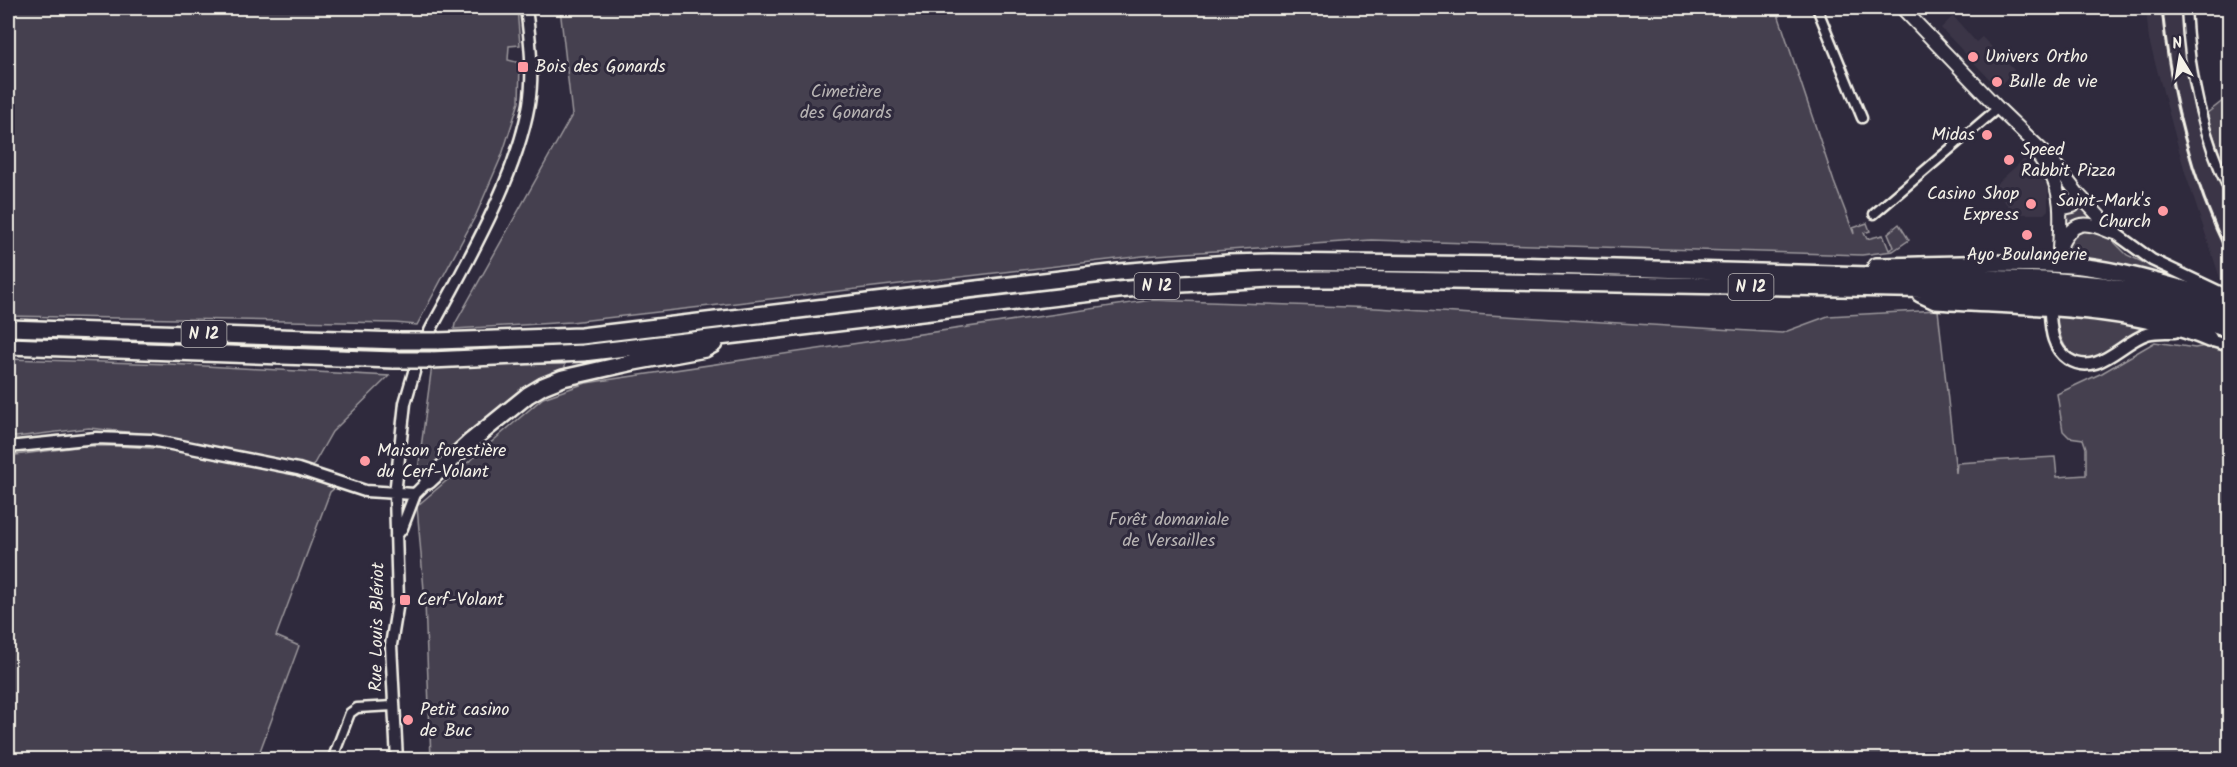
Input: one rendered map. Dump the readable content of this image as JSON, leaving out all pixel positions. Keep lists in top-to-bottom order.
{
  "streets": {
    "highway": ["N 12"],
    "main road": ["Rue Louis Blériot"]
  },
  "parks": ["Cimetière des Gonards", "Forêt domaniale de Versailles"],
  "places": {
    "other": [
      "Univers Ortho",
      "Bulle de vie",
      "Midas",
      "Speed Rabbit Pizza",
      "Casino Shop Express",
      "Saint-Mark's Church",
      "Ayo Boulangerie",
      "Maison forestière du Cerf-Volant",
      "Petit casino de Buc"
    ],
    "transit": ["Bois des Gonards", "Cerf-Volant"]
  },
  "north": "top"
}
